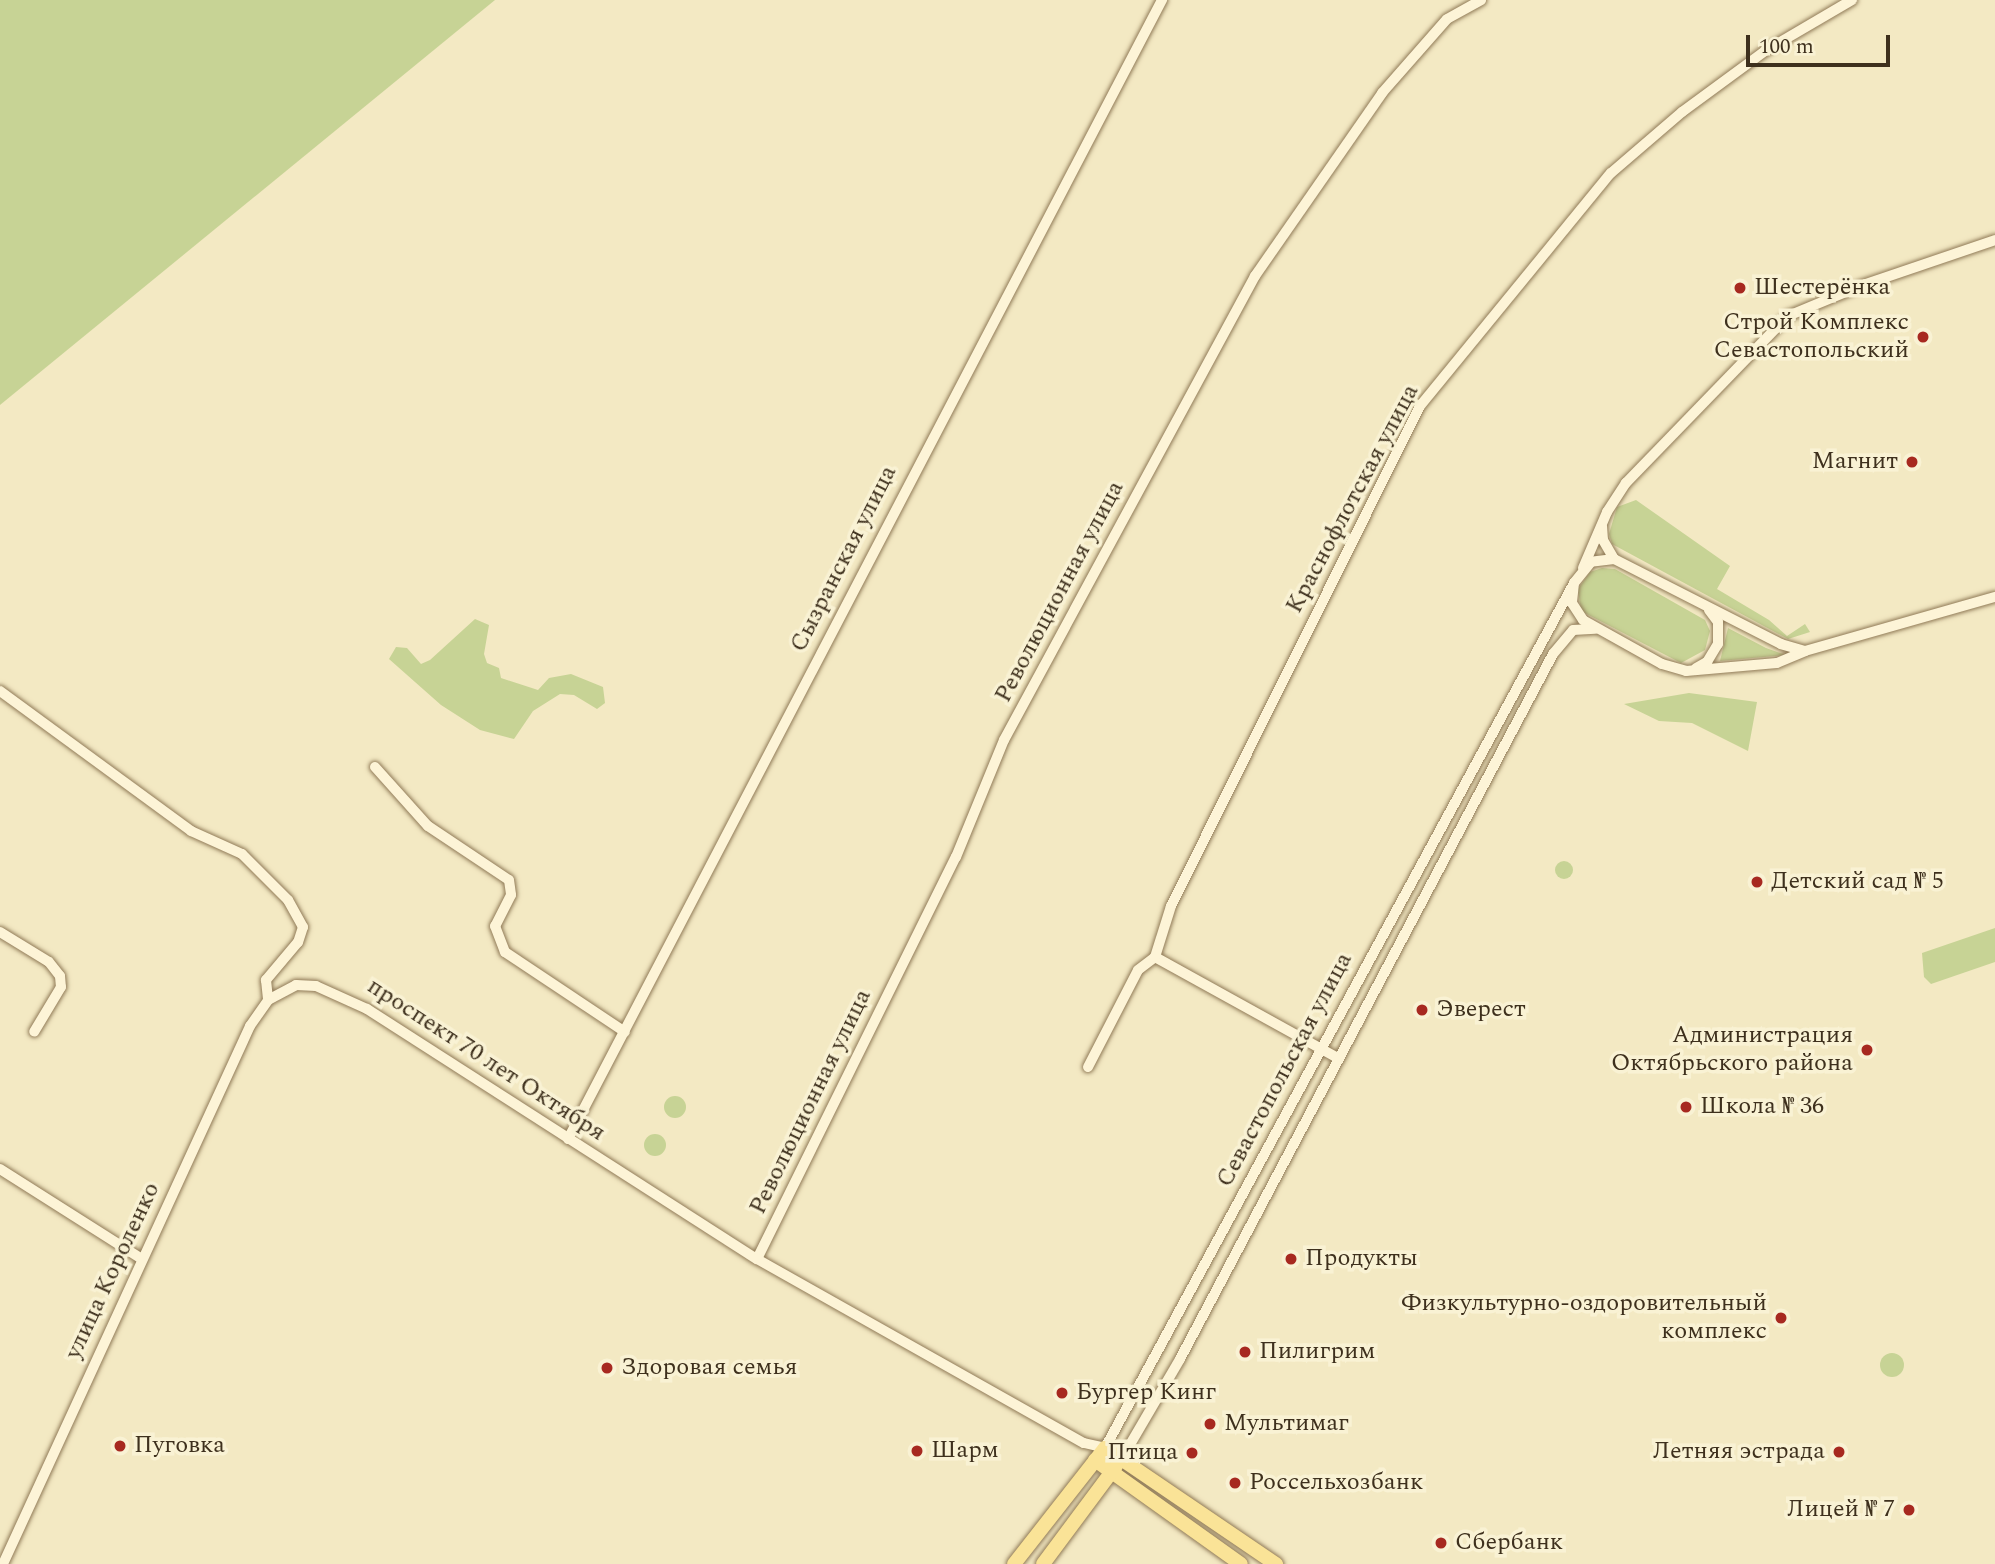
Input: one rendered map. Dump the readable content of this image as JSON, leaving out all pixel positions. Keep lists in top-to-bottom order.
{
  "streets": {
    "main road": ["проспект 70 лет Октября", "Севастопольская улица"],
    "street": [
      "Краснофлотская улица",
      "Сызранская улица",
      "Революционная улица",
      "улица Короленко"
    ]
  },
  "crossings": [
    ["Сызранская улица", "проспект 70 лет Октября"],
    ["Революционная улица", "проспект 70 лет Октября"],
    ["проспект 70 лет Октября", "Севастопольская улица"],
    ["проспект 70 лет Октября", "улица Короленко"]
  ],
  "places": [
    "Шестерёнка",
    "Строй Комплекс Севастопольский",
    "Магнит",
    "Детский сад № 5",
    "Эверест",
    "Администрация Октябрьского района",
    "Школа № 36",
    "Продукты",
    "Физкультурно-оздоровительный комплекс",
    "Пилигрим",
    "Здоровая семья",
    "Бургер Кинг",
    "Мультимаг",
    "Пуговка",
    "Шарм",
    "Летняя эстрада",
    "Птица",
    "Россельхозбанк",
    "Лицей № 7",
    "Сбербанк"
  ],
  "scale_bar": "100 m"
}
